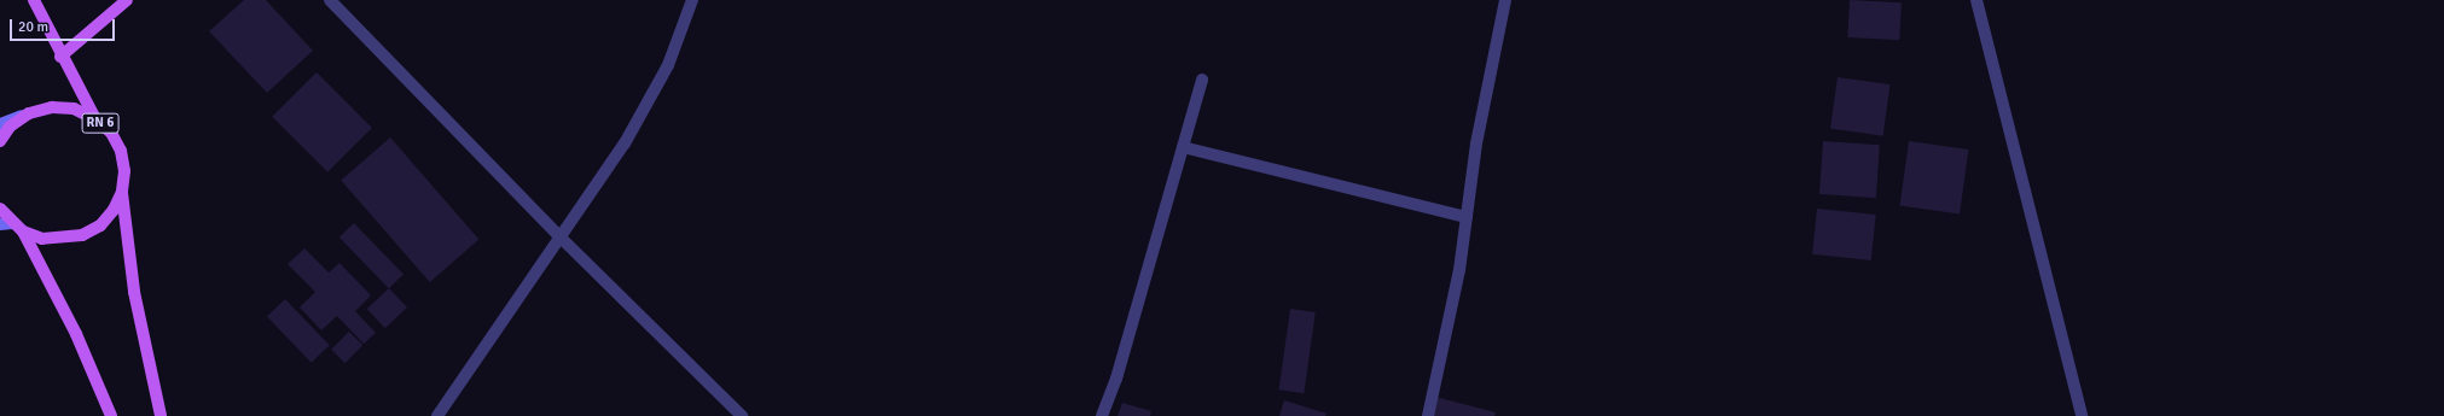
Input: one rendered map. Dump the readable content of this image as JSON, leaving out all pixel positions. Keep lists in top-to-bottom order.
{
  "streets": {
    "main road": ["RN 6"]
  },
  "scale_bar": "20 m"
}
